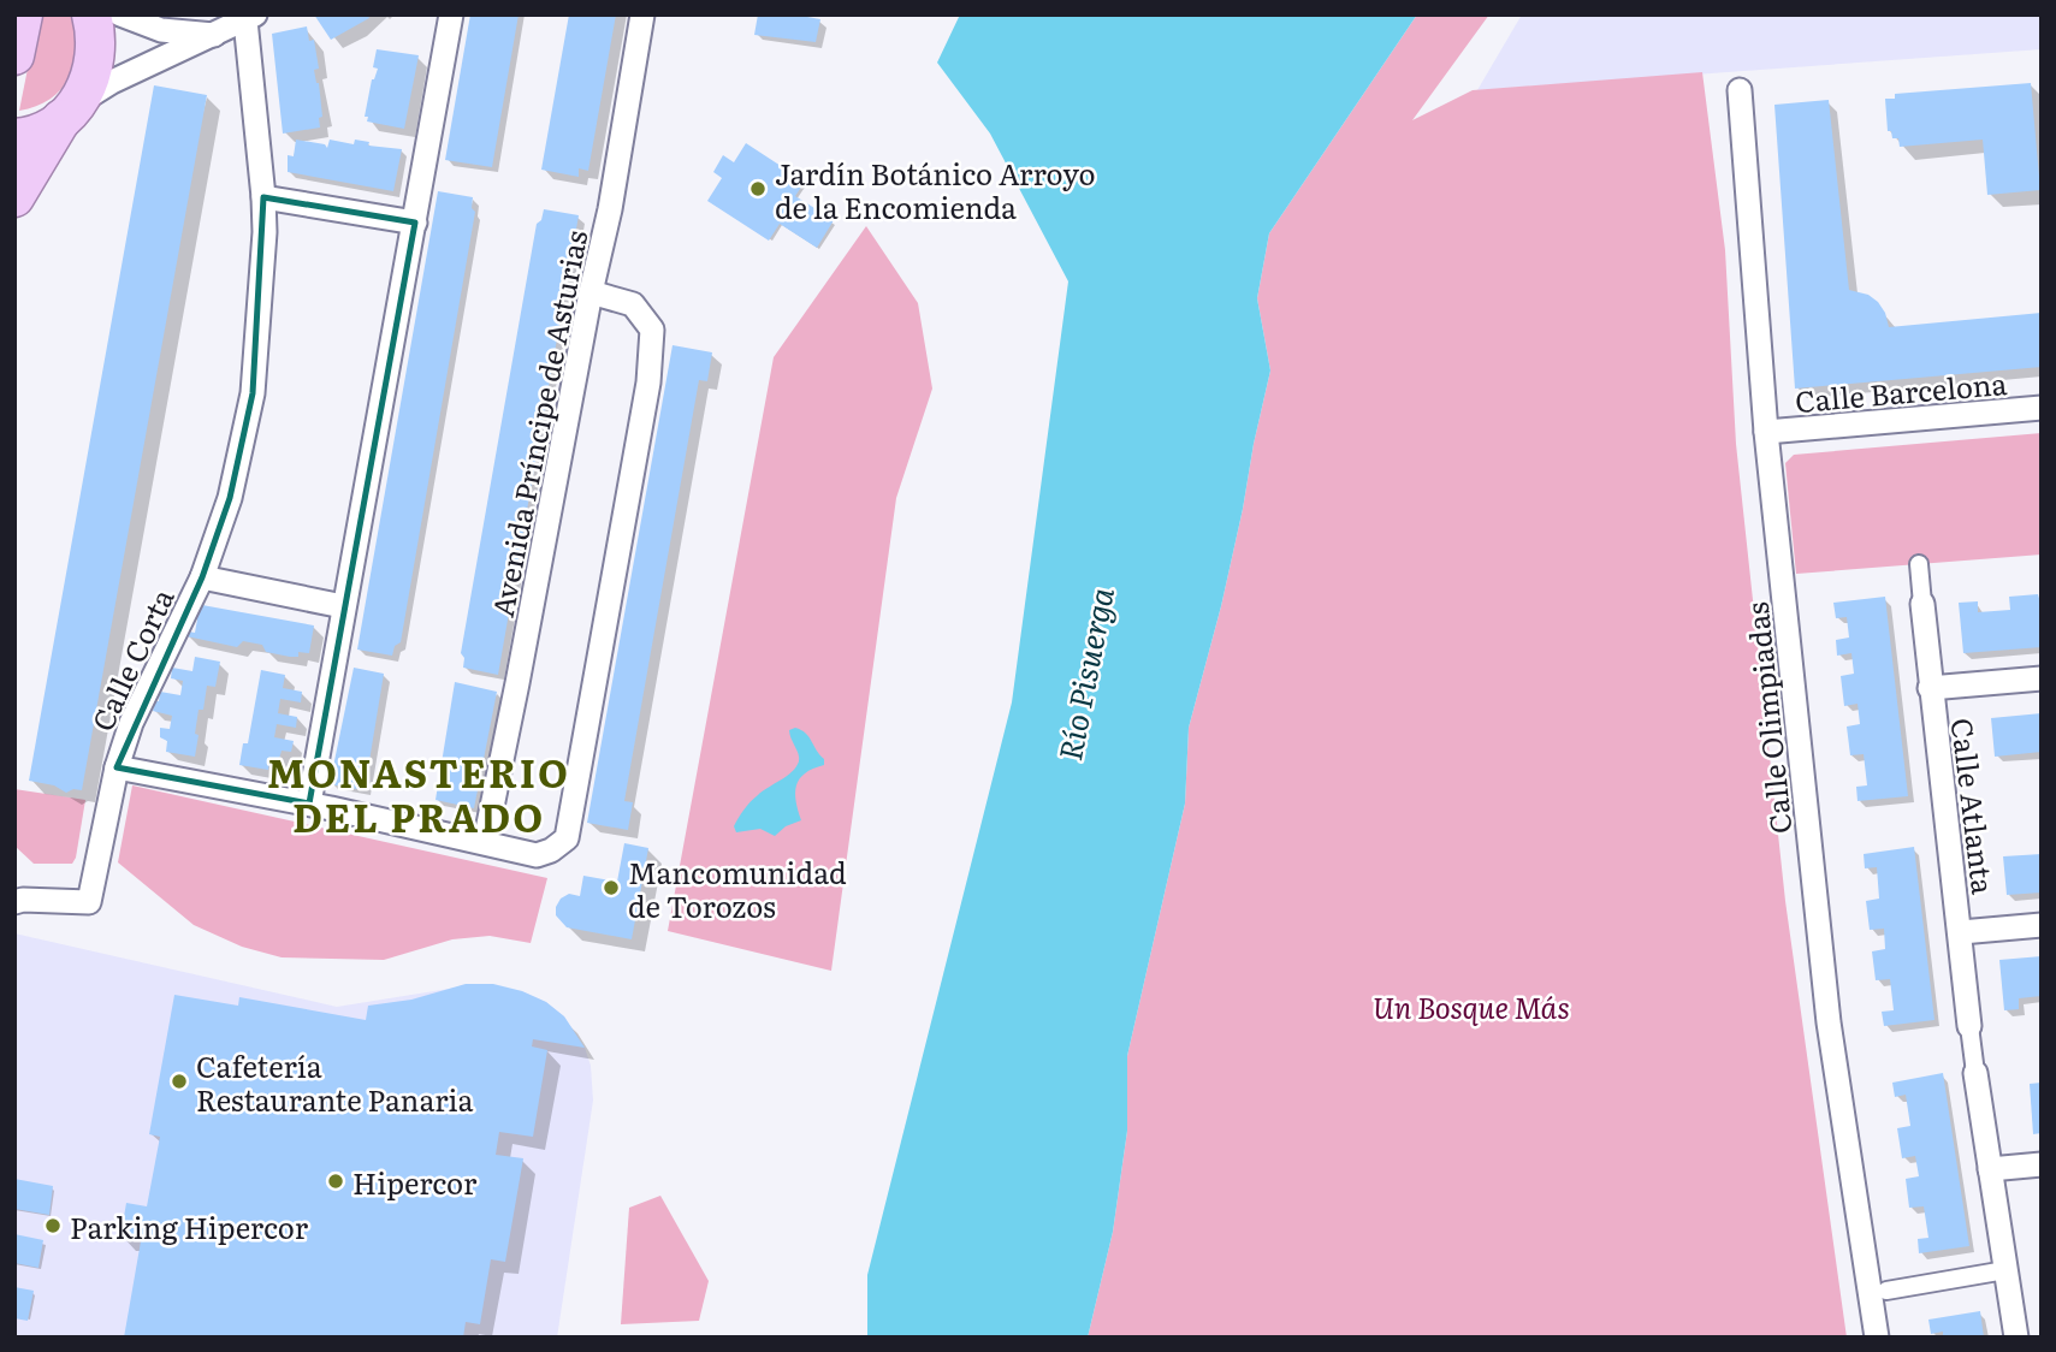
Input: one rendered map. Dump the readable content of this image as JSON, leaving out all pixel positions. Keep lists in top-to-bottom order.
{
  "streets": {
    "street": [
      "Calle Barcelona",
      "Avenida Príncipe de Asturias",
      "Calle Corta",
      "Calle Olimpiadas",
      "Calle Atlanta"
    ]
  },
  "crossings": [
    ["Calle Barcelona", "Calle Olimpiadas"]
  ],
  "districts": ["MONASTERIO DEL PRADO"],
  "water": ["Río Pisuerga"],
  "parks": ["Un Bosque Más"],
  "places": [
    "Jardín Botánico Arroyo de la Encomienda",
    "Mancomunidad de Torozos",
    "Cafetería Restaurante Panaria",
    "Hipercor",
    "Parking Hipercor"
  ]
}
